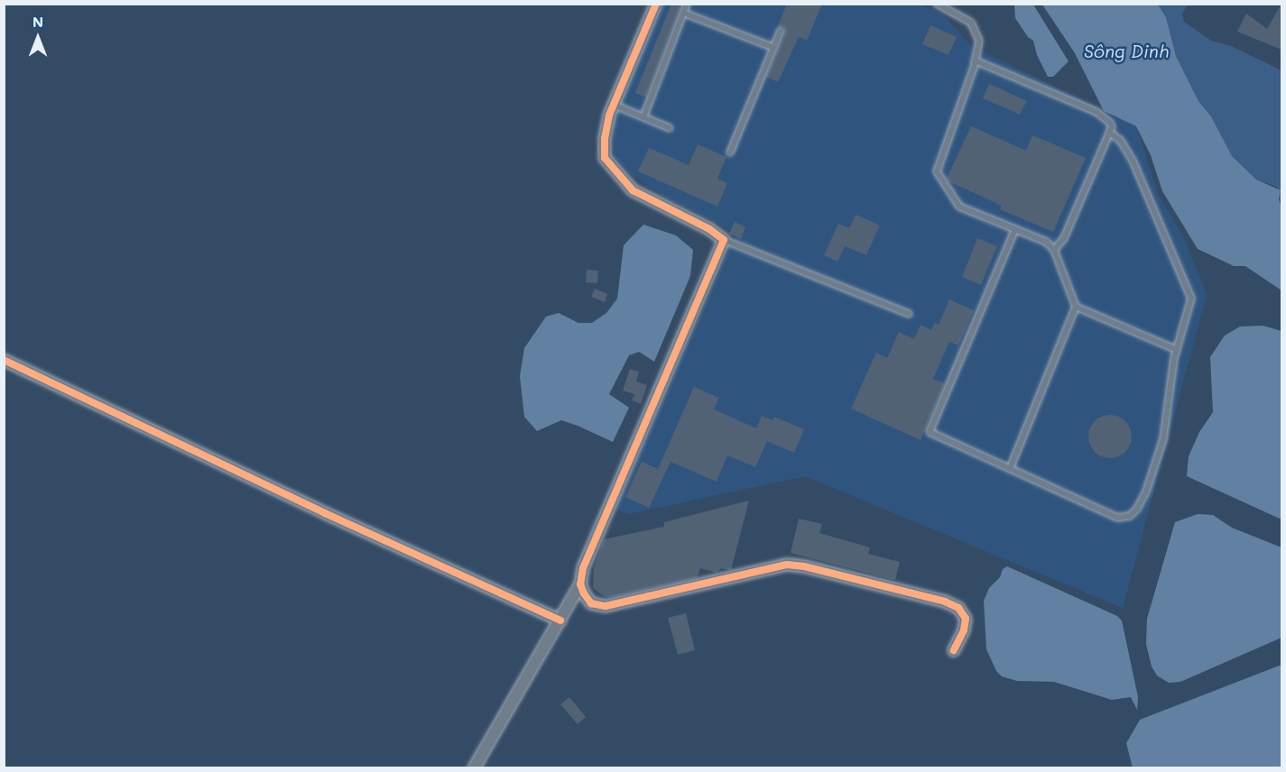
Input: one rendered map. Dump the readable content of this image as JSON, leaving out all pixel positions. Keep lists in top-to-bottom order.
{
  "water": ["Sông Dinh"],
  "north": "top"
}
